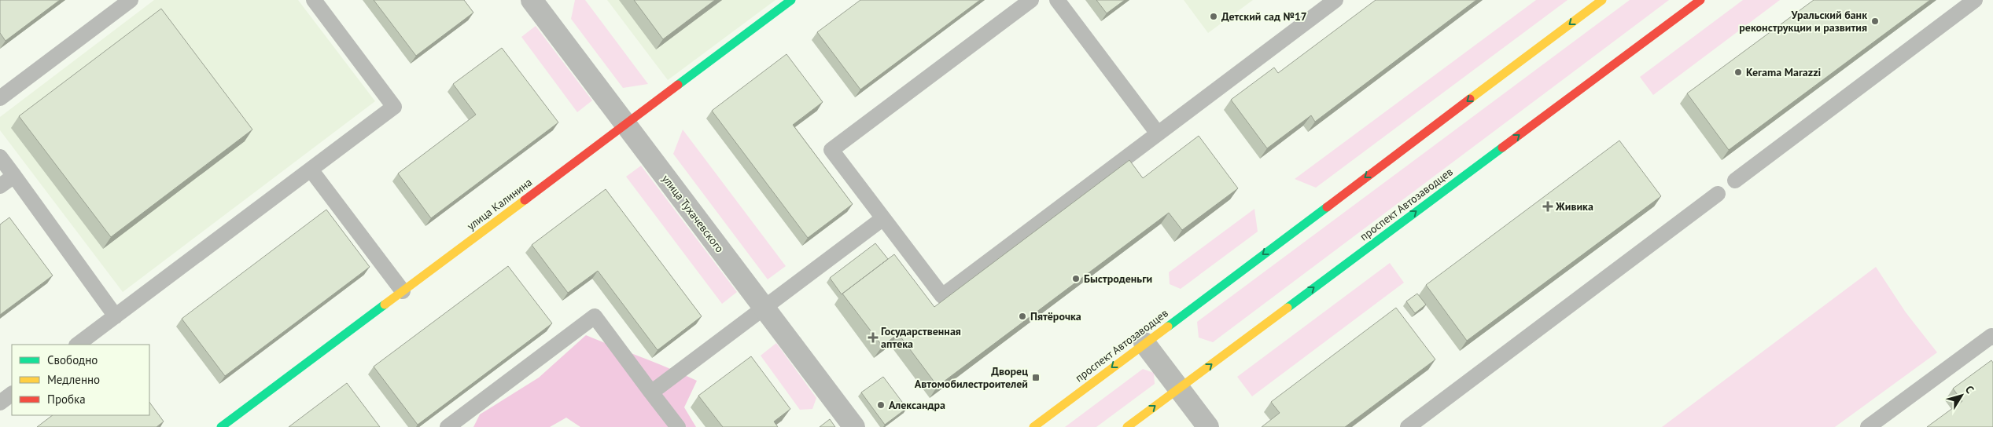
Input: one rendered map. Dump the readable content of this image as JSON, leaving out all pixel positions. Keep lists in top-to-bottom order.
{
  "streets": {
    "main road": ["улица Калинина", "проспект Автозаводцев"],
    "street": ["улица Тухачевского"]
  },
  "crossings": [
    ["улица Калинина", "улица Тухачевского"]
  ],
  "places": {
    "other": [
      "Детский сад №17",
      "Уральский банк реконструкции и развития",
      "Kerama Marazzi",
      "Быстроденьги",
      "Пятёрочка",
      "Александра"
    ],
    "health": ["Живика", "Государственная аптека"],
    "transit": ["Дворец Автомобилестроителей"]
  },
  "legend": ["Свободно", "Медленно", "Пробка"],
  "north": "top right"
}
